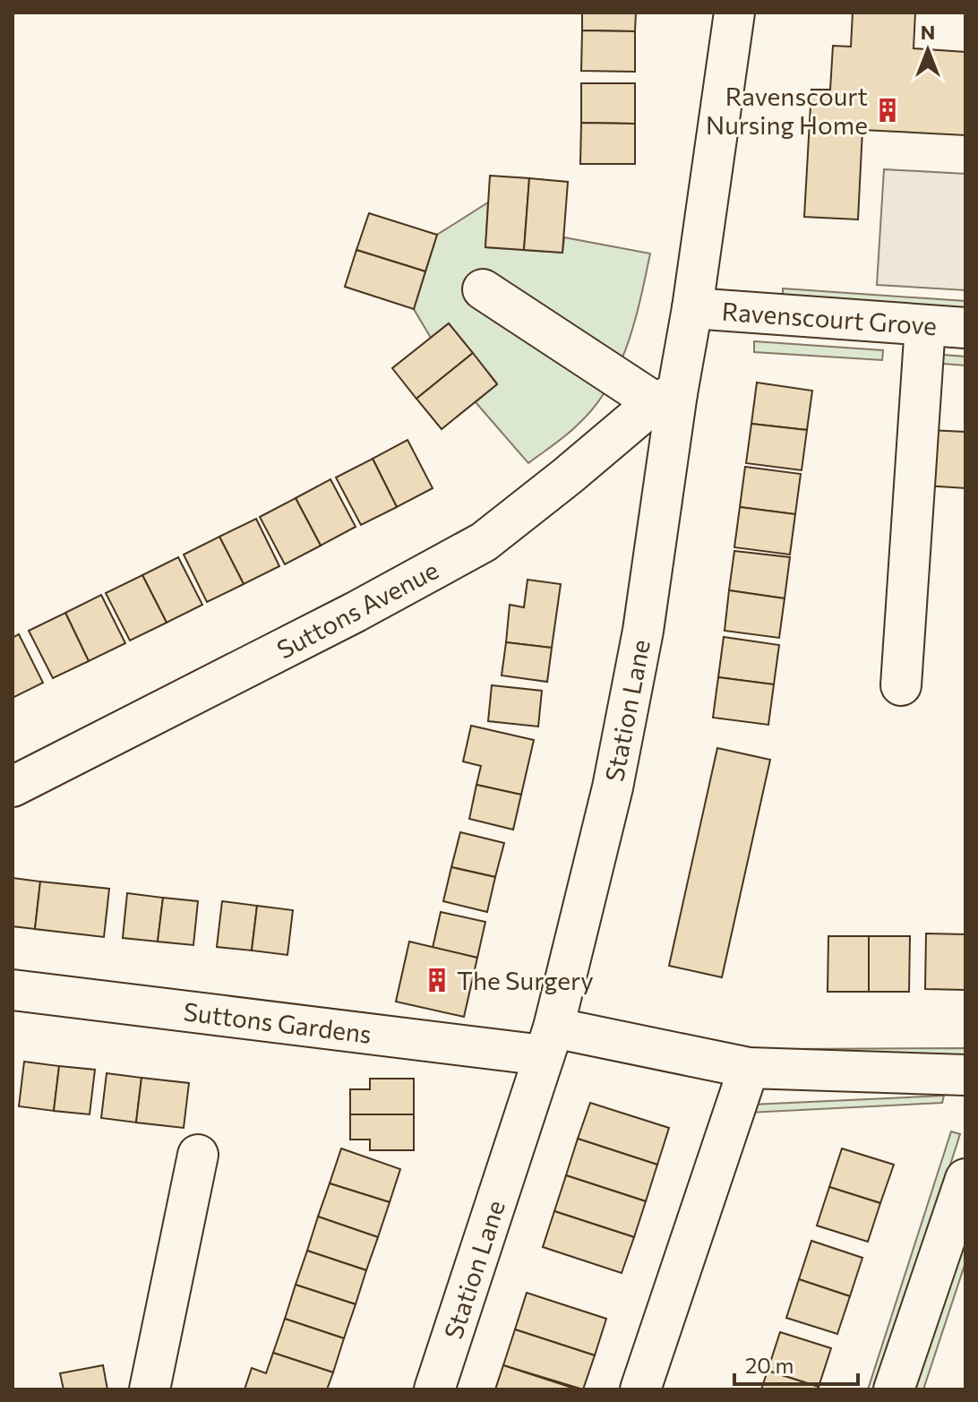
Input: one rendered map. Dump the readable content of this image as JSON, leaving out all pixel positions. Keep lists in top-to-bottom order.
{
  "streets": {
    "street": [
      "Ravenscourt Grove",
      "Suttons Avenue",
      "Station Lane",
      "Suttons Gardens"
    ]
  },
  "crossings": [
    ["Ravenscourt Grove", "Station Lane"],
    ["Suttons Avenue", "Station Lane"],
    ["Station Lane", "Suttons Gardens"]
  ],
  "places": {
    "building": ["Ravenscourt Nursing Home", "The Surgery"]
  },
  "scale_bar": "20 m",
  "north": "top"
}
